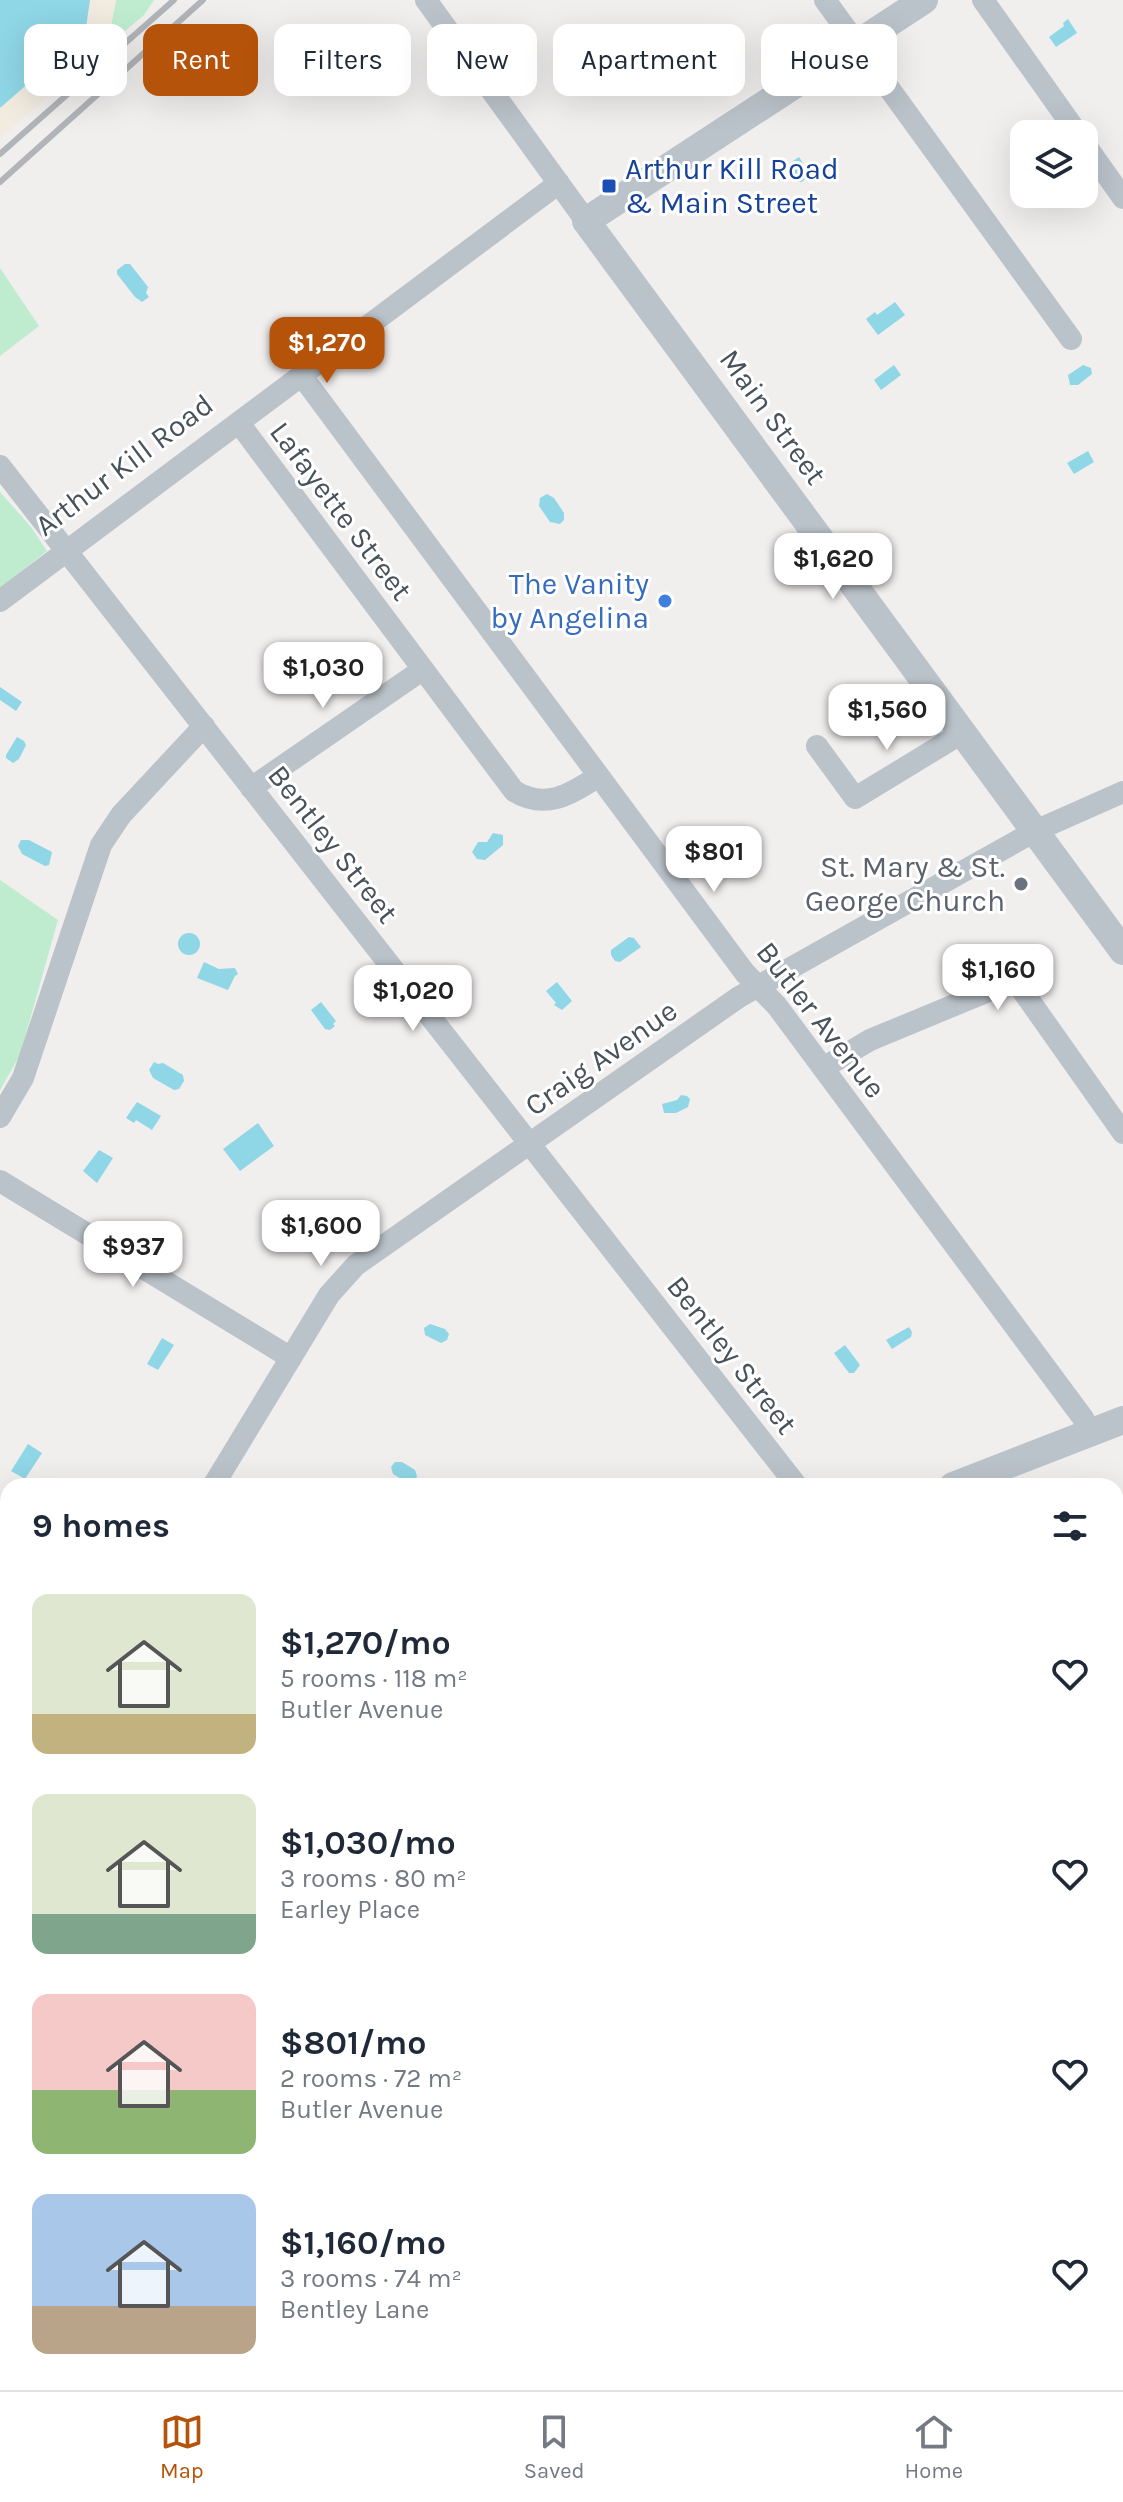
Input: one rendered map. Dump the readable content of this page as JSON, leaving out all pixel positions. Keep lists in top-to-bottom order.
{
  "streets": {
    "street": [
      "Main Street",
      "Arthur Kill Road",
      "Lafayette Street",
      "Bentley Street",
      "Butler Avenue",
      "Craig Avenue"
    ]
  },
  "crossings": [
    ["Main Street", "Arthur Kill Road"],
    ["Main Street", "Craig Avenue"],
    ["Arthur Kill Road", "Lafayette Street"],
    ["Arthur Kill Road", "Bentley Street"],
    ["Arthur Kill Road", "Butler Avenue"],
    ["Lafayette Street", "Butler Avenue"],
    ["Bentley Street", "Craig Avenue"],
    ["Butler Avenue", "Craig Avenue"]
  ],
  "places": {
    "transit": ["Arthur Kill Road & Main Street"],
    "other": ["The Vanity by Angelina", "St. Mary & St. George Church"]
  },
  "page": {
    "chip": [
      "Buy",
      "Rent",
      "Filters",
      "New",
      "Apartment",
      "House"
    ],
    "price": [
      "$1,270",
      "$1,620",
      "$1,030",
      "$1,560",
      "$801",
      "$1,160",
      "$1,020",
      "$1,600",
      "$937"
    ],
    "heading": "9 homes",
    "list": [
      {
        "name": "$1,270/mo",
        "note": "5 rooms · 118 m² · Butler Avenue"
      },
      {
        "name": "$1,030/mo",
        "note": "3 rooms · 80 m² · Earley Place"
      },
      {
        "name": "$801/mo",
        "note": "2 rooms · 72 m² · Butler Avenue"
      },
      {
        "name": "$1,160/mo",
        "note": "3 rooms · 74 m² · Bentley Lane"
      }
    ],
    "tabs": ["Map", "Saved", "Home"]
  }
}
